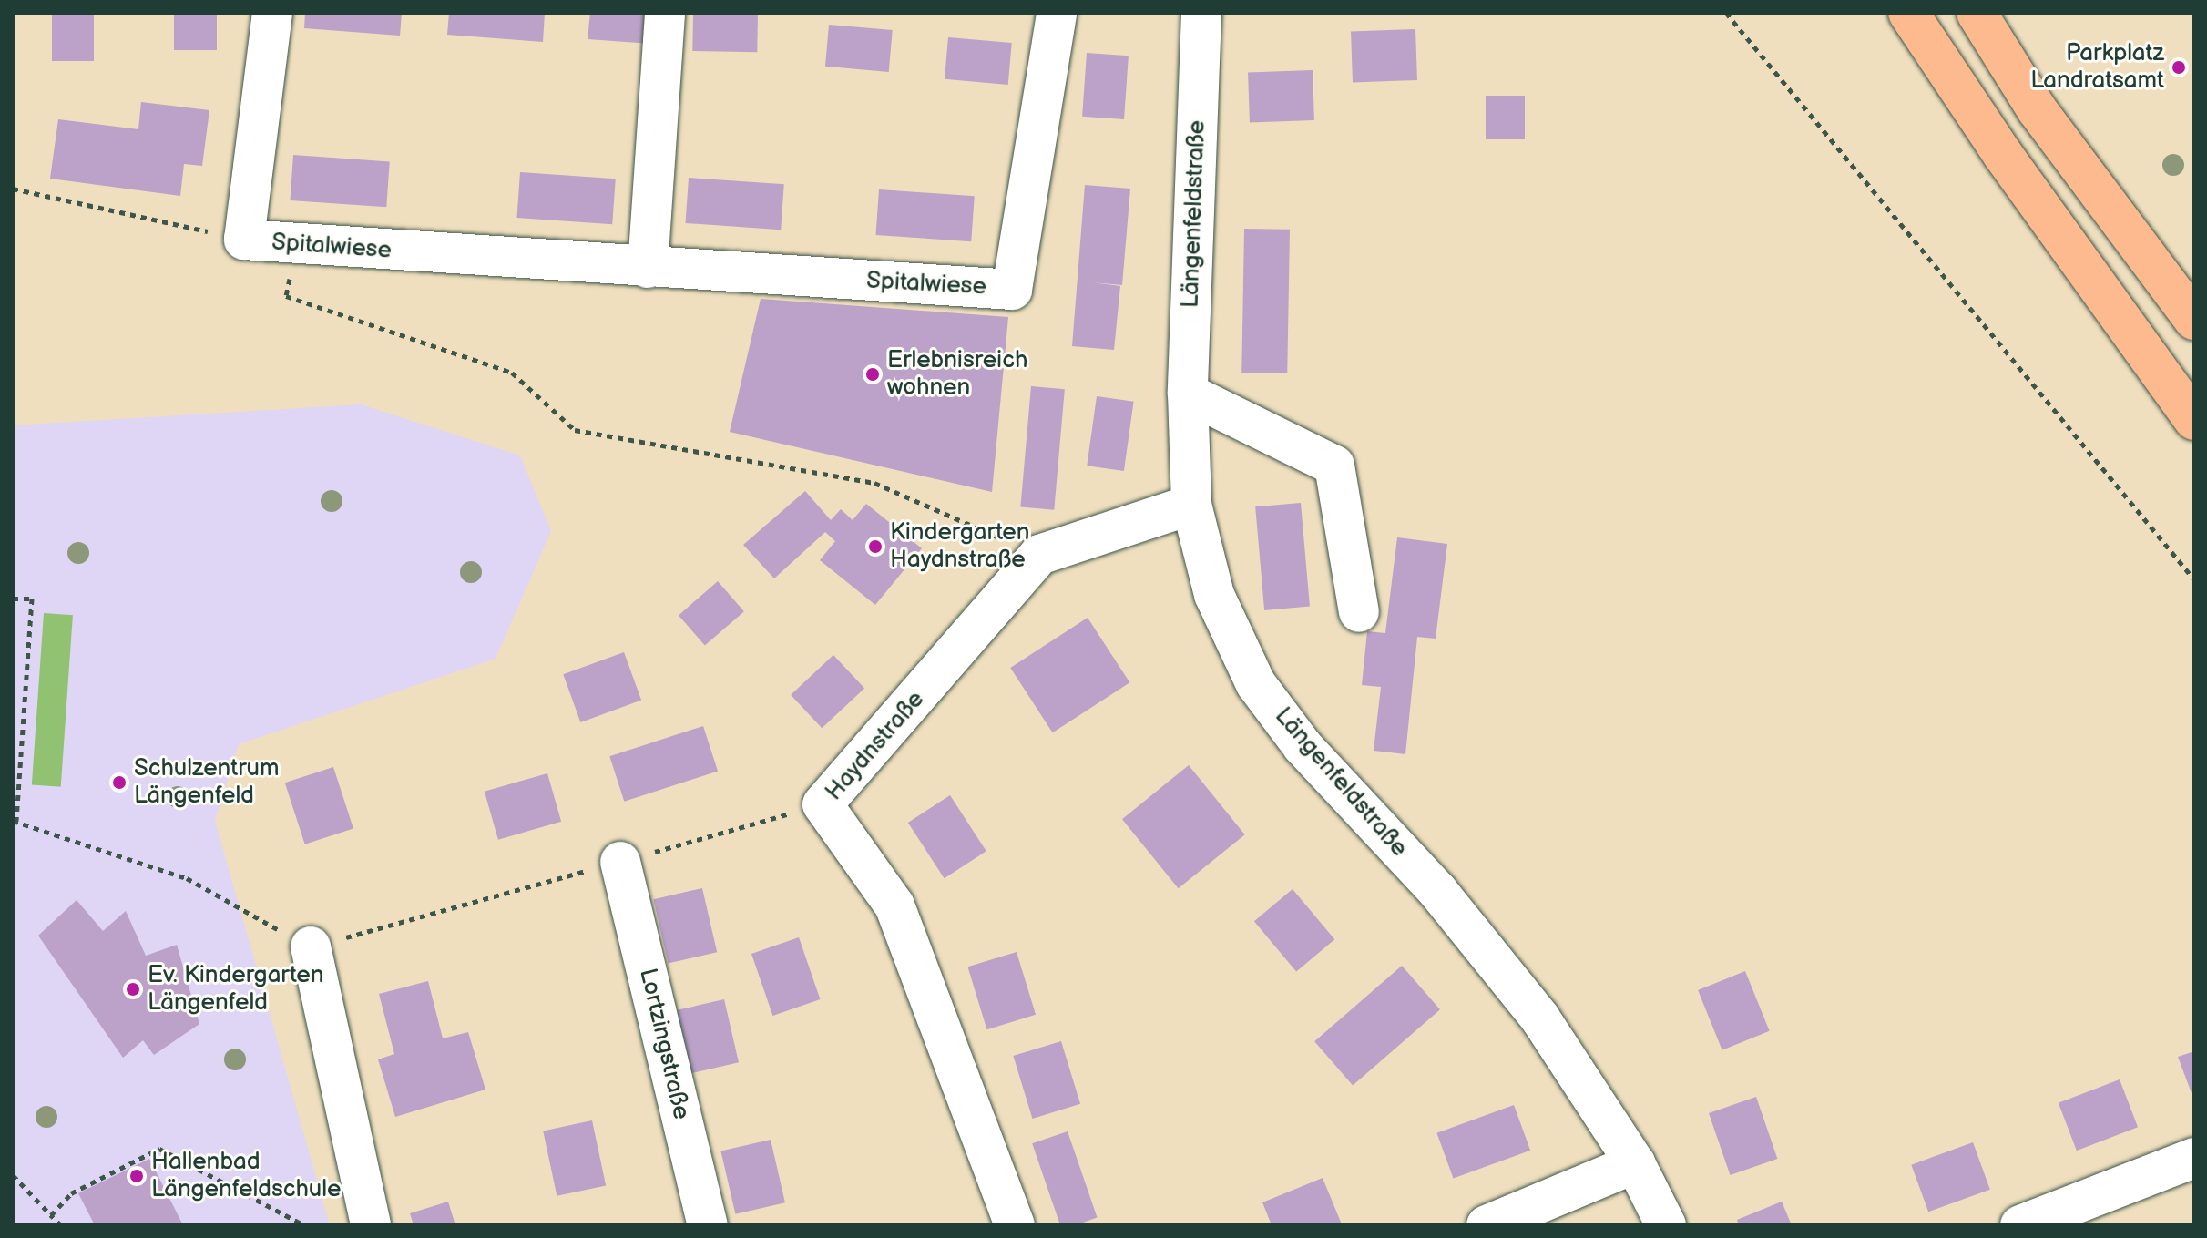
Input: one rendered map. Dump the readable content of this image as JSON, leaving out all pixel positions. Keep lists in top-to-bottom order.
{
  "streets": {
    "street": [
      "Längenfeldstraße",
      "Spitalwiese",
      "Haydnstraße",
      "Lortzingstraße"
    ]
  },
  "places": [
    "Parkplatz Landratsamt",
    "Erlebnisreich wohnen",
    "Kindergarten Haydnstraße",
    "Schulzentrum Längenfeld",
    "Ev. Kindergarten Längenfeld",
    "Hallenbad Längenfeldschule"
  ]
}
